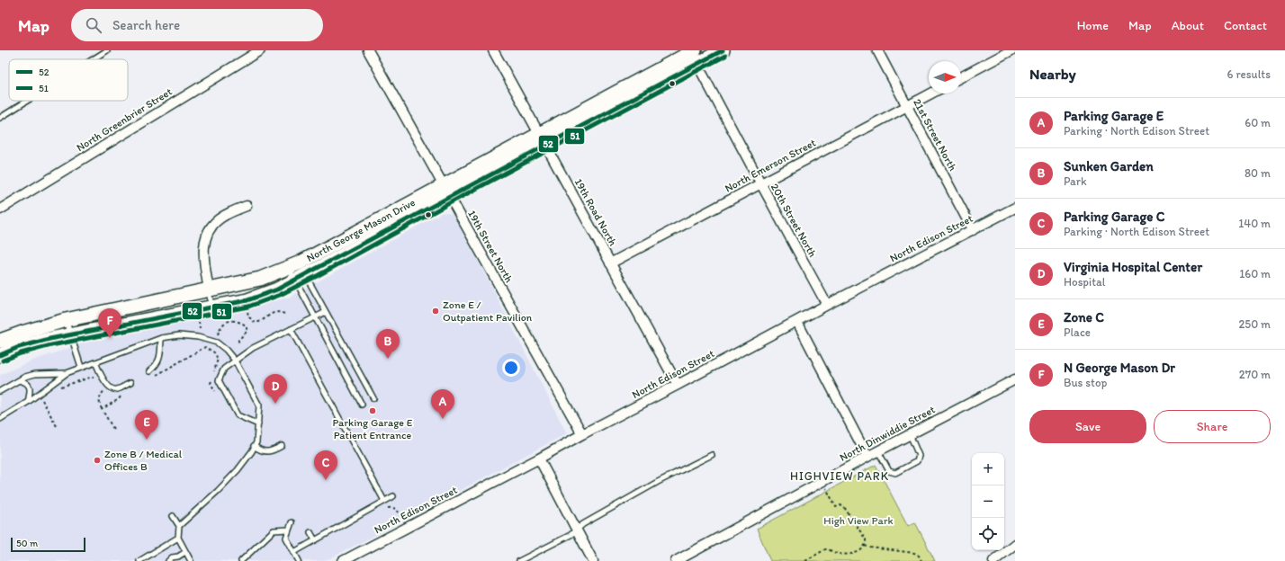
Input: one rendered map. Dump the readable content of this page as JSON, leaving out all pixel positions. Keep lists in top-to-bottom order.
{
  "streets": {
    "main road": ["North George Mason Drive"],
    "street": [
      "North Greenbrier Street",
      "21st Street North",
      "North Emerson Street",
      "19th Road North",
      "20th Street North",
      "North Edison Street",
      "19th Street North",
      "North Dinwiddie Street"
    ]
  },
  "crossings": [
    ["21st Street North", "North Emerson Street"],
    ["21st Street North", "North Edison Street"],
    ["North Emerson Street", "19th Road North"],
    ["North Emerson Street", "20th Street North"],
    ["19th Road North", "North George Mason Drive"],
    ["19th Road North", "North Edison Street"],
    ["20th Street North", "North George Mason Drive"],
    ["20th Street North", "North Edison Street"],
    ["North George Mason Drive", "19th Street North"],
    ["North Edison Street", "19th Street North"]
  ],
  "districts": ["HIGHVIEW PARK"],
  "parks": ["High View Park"],
  "places": ["Zone E / Outpatient Pavilion", "Parking Garage E Patient Entrance", "Zone B / Medical Offices B"],
  "lines": ["transit line 52", "transit line 51"],
  "legend": ["52", "51"],
  "scale_bar": "50 m",
  "north": "right",
  "page": {
    "header": "Map",
    "search": "Search here",
    "nav": [
      "Home",
      "Map",
      "About",
      "Contact"
    ],
    "heading": ["Nearby", "6 results"],
    "list": [
      {
        "mark": "A",
        "name": "Parking Garage E",
        "note": "Parking · North Edison Street",
        "value": "60 m"
      },
      {
        "mark": "B",
        "name": "Sunken Garden",
        "note": "Park",
        "value": "80 m"
      },
      {
        "mark": "C",
        "name": "Parking Garage C",
        "note": "Parking · North Edison Street",
        "value": "140 m"
      },
      {
        "mark": "D",
        "name": "Virginia Hospital Center",
        "note": "Hospital",
        "value": "160 m"
      },
      {
        "mark": "E",
        "name": "Zone C",
        "note": "Place",
        "value": "250 m"
      },
      {
        "mark": "F",
        "name": "N George Mason Dr",
        "note": "Bus stop",
        "value": "270 m"
      }
    ],
    "pins": [
      "F",
      "B",
      "D",
      "A",
      "E",
      "C"
    ],
    "buttons": ["Save", "Share"],
    "map_buttons": ["+", "−"],
    "scale": "50 m"
  }
}
